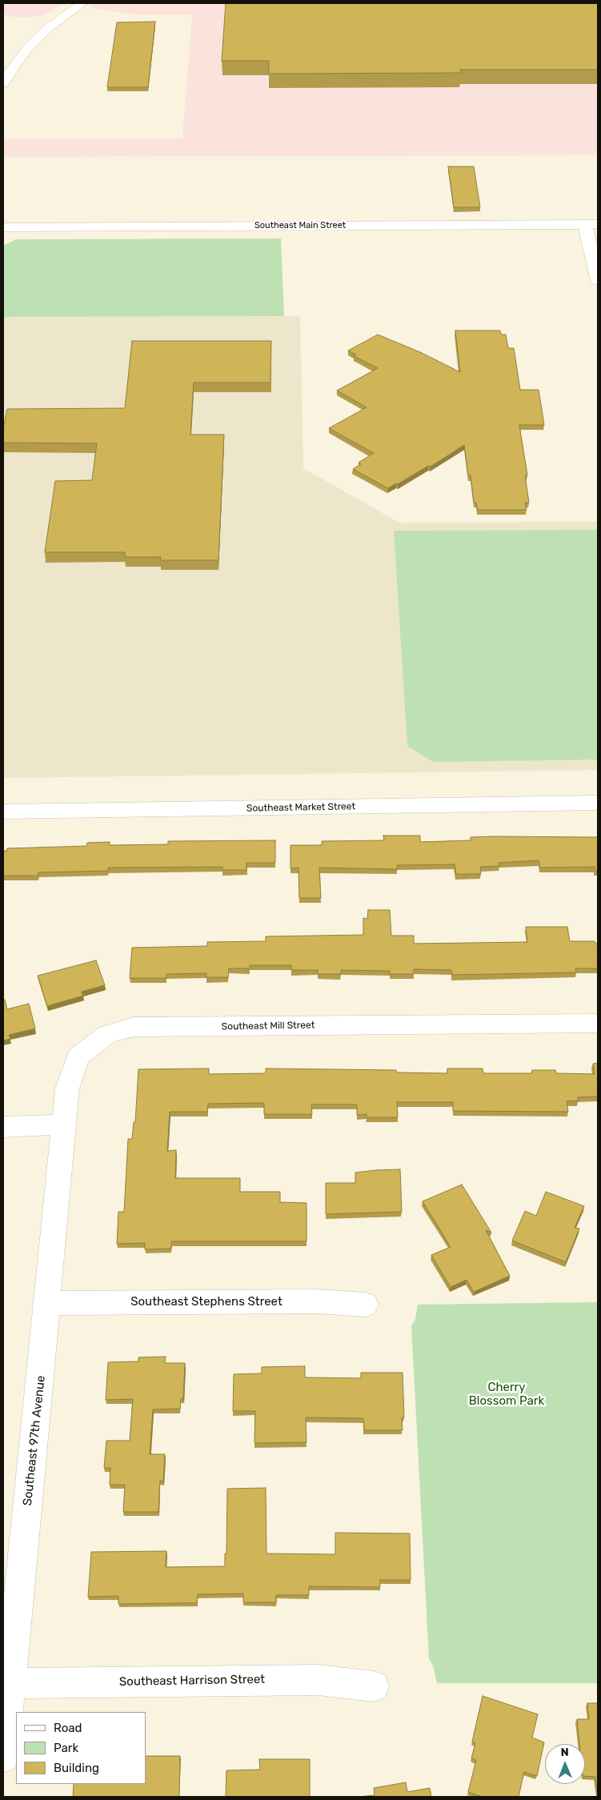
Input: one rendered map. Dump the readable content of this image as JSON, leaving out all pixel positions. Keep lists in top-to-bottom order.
{
  "streets": {
    "street": [
      "Southeast Main Street",
      "Southeast Market Street",
      "Southeast Mill Street",
      "Southeast Stephens Street",
      "Southeast 97th Avenue",
      "Southeast Harrison Street"
    ]
  },
  "crossings": [
    ["Southeast Mill Street", "Southeast 97th Avenue"],
    ["Southeast Stephens Street", "Southeast 97th Avenue"],
    ["Southeast 97th Avenue", "Southeast Harrison Street"]
  ],
  "parks": ["Cherry Blossom Park"],
  "legend": ["Road", "Park", "Building"],
  "north": "top"
}
